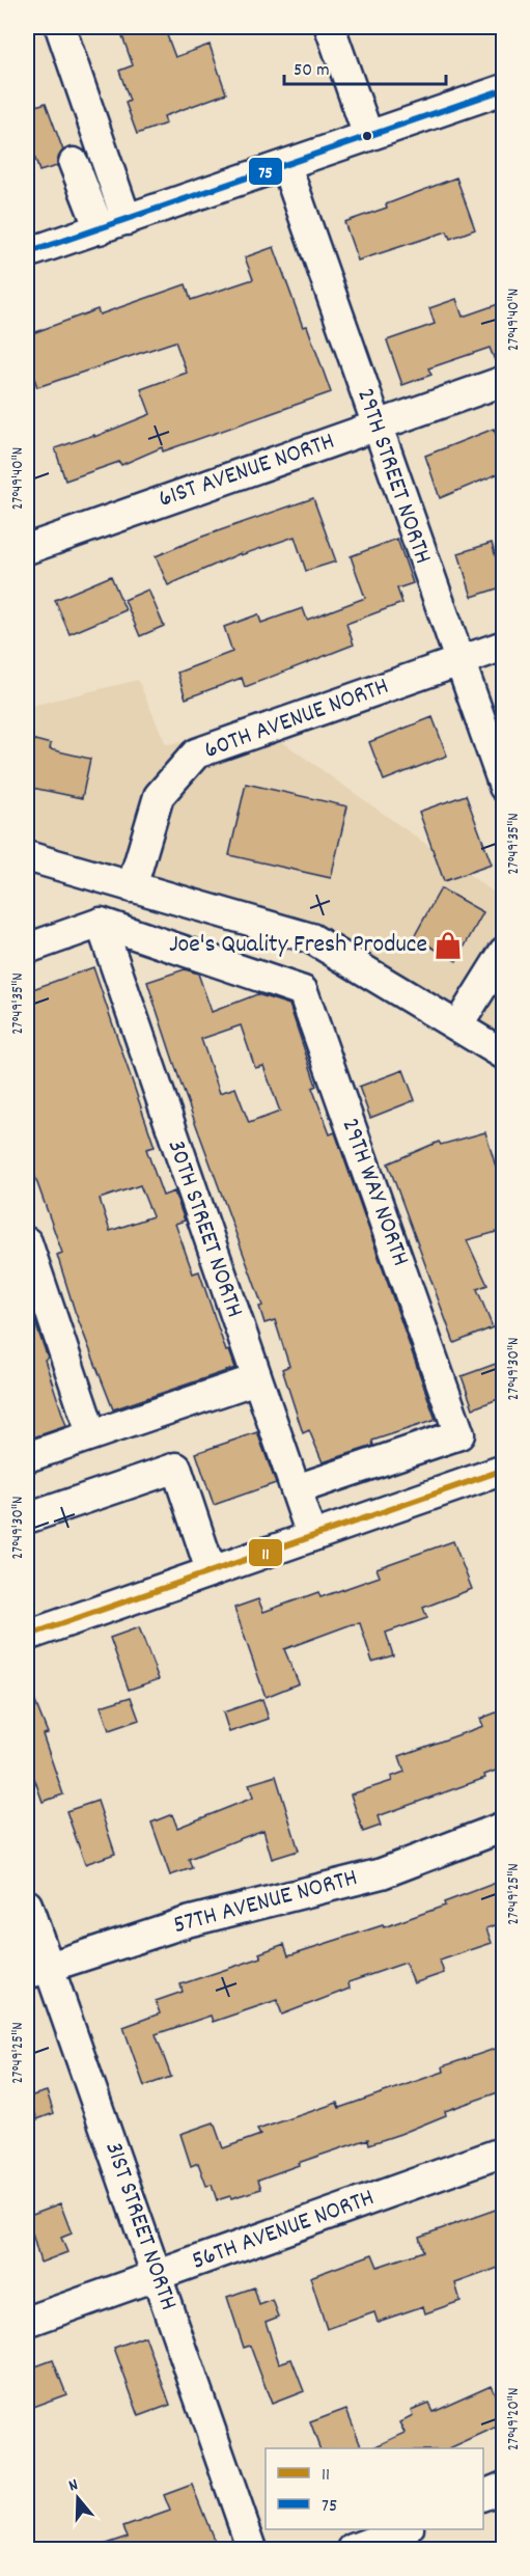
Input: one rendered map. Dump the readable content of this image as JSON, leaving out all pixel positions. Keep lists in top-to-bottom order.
{
  "streets": {
    "street": [
      "61ST AVENUE NORTH",
      "29TH STREET NORTH",
      "60TH AVENUE NORTH",
      "29TH WAY NORTH",
      "30TH STREET NORTH",
      "57TH AVENUE NORTH",
      "31ST STREET NORTH",
      "56TH AVENUE NORTH"
    ]
  },
  "crossings": [
    ["61ST AVENUE NORTH", "29TH STREET NORTH"],
    ["29TH STREET NORTH", "60TH AVENUE NORTH"],
    ["29TH WAY NORTH", "30TH STREET NORTH"],
    ["57TH AVENUE NORTH", "31ST STREET NORTH"],
    ["31ST STREET NORTH", "56TH AVENUE NORTH"]
  ],
  "places": {
    "shop": ["Joe's Quality Fresh Produce"]
  },
  "lines": ["transit line 75", "transit line 11"],
  "legend": ["11", "75"],
  "scale_bar": "50 m",
  "north": "top",
  "coordinates": [
    "27°49'40\"N",
    "27°49'35\"N",
    "27°49'30\"N",
    "27°49'25\"N",
    "27°49'20\"N"
  ]
}
